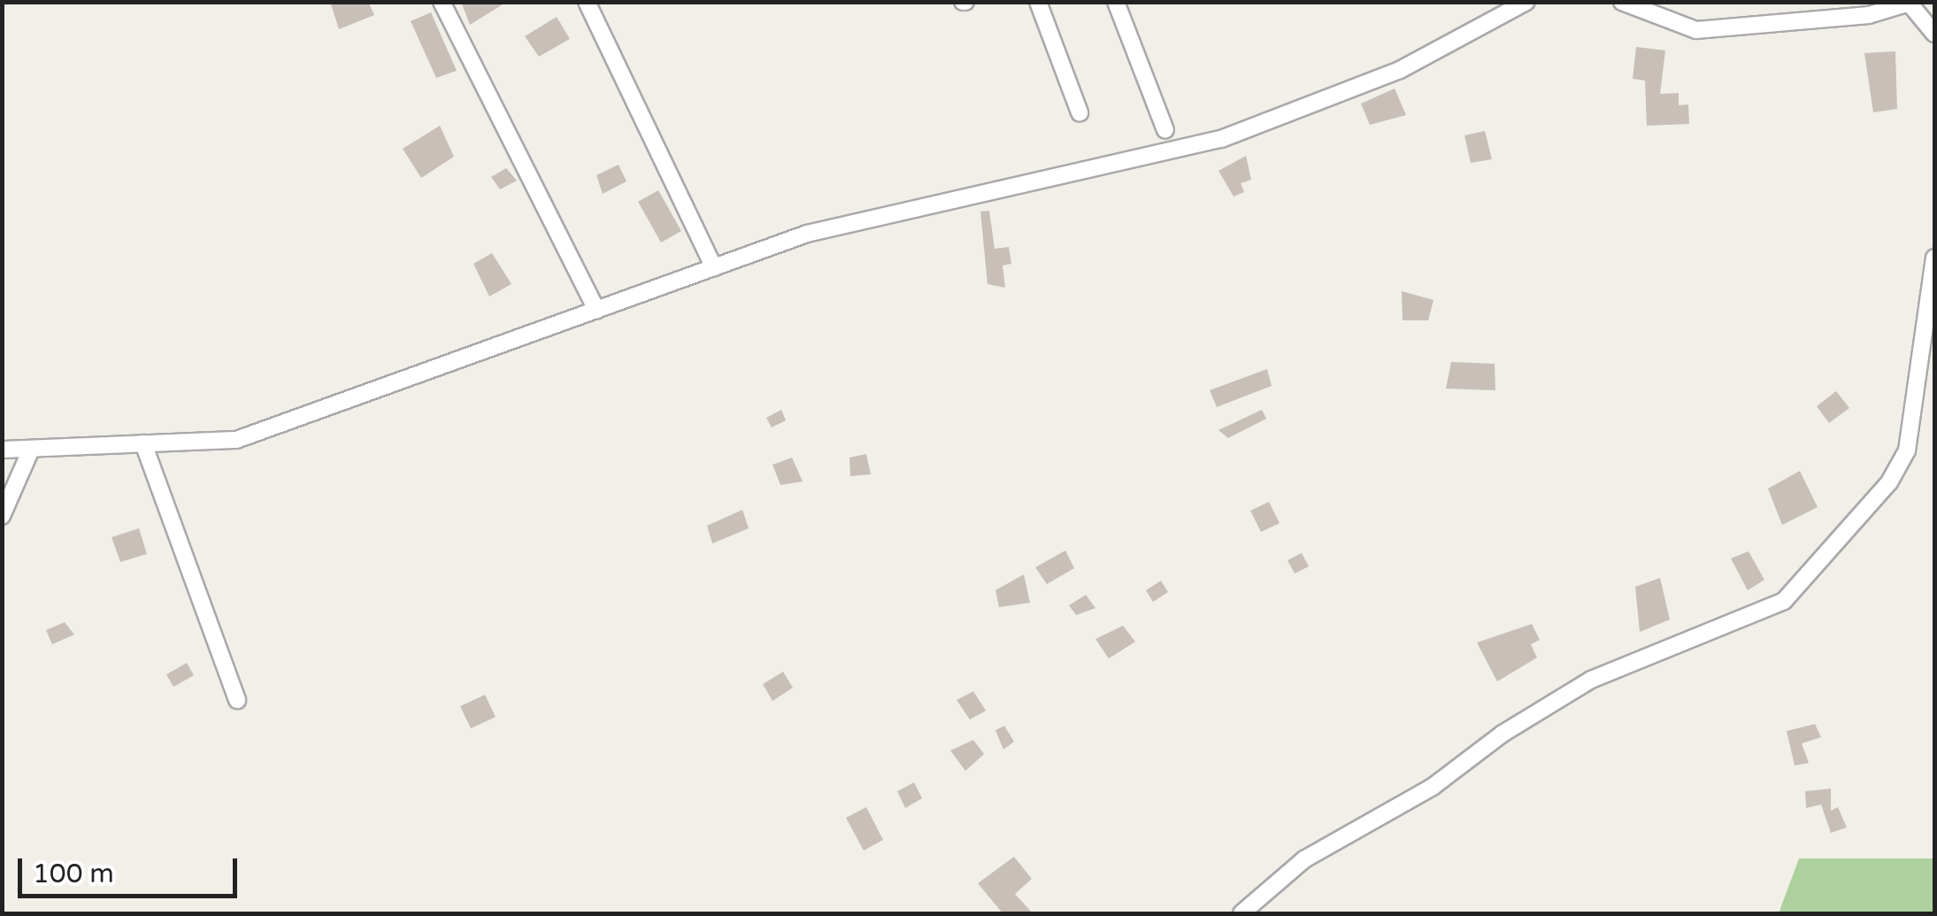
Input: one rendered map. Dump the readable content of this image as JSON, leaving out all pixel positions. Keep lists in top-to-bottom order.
{
  "scale_bar": "100 m"
}
